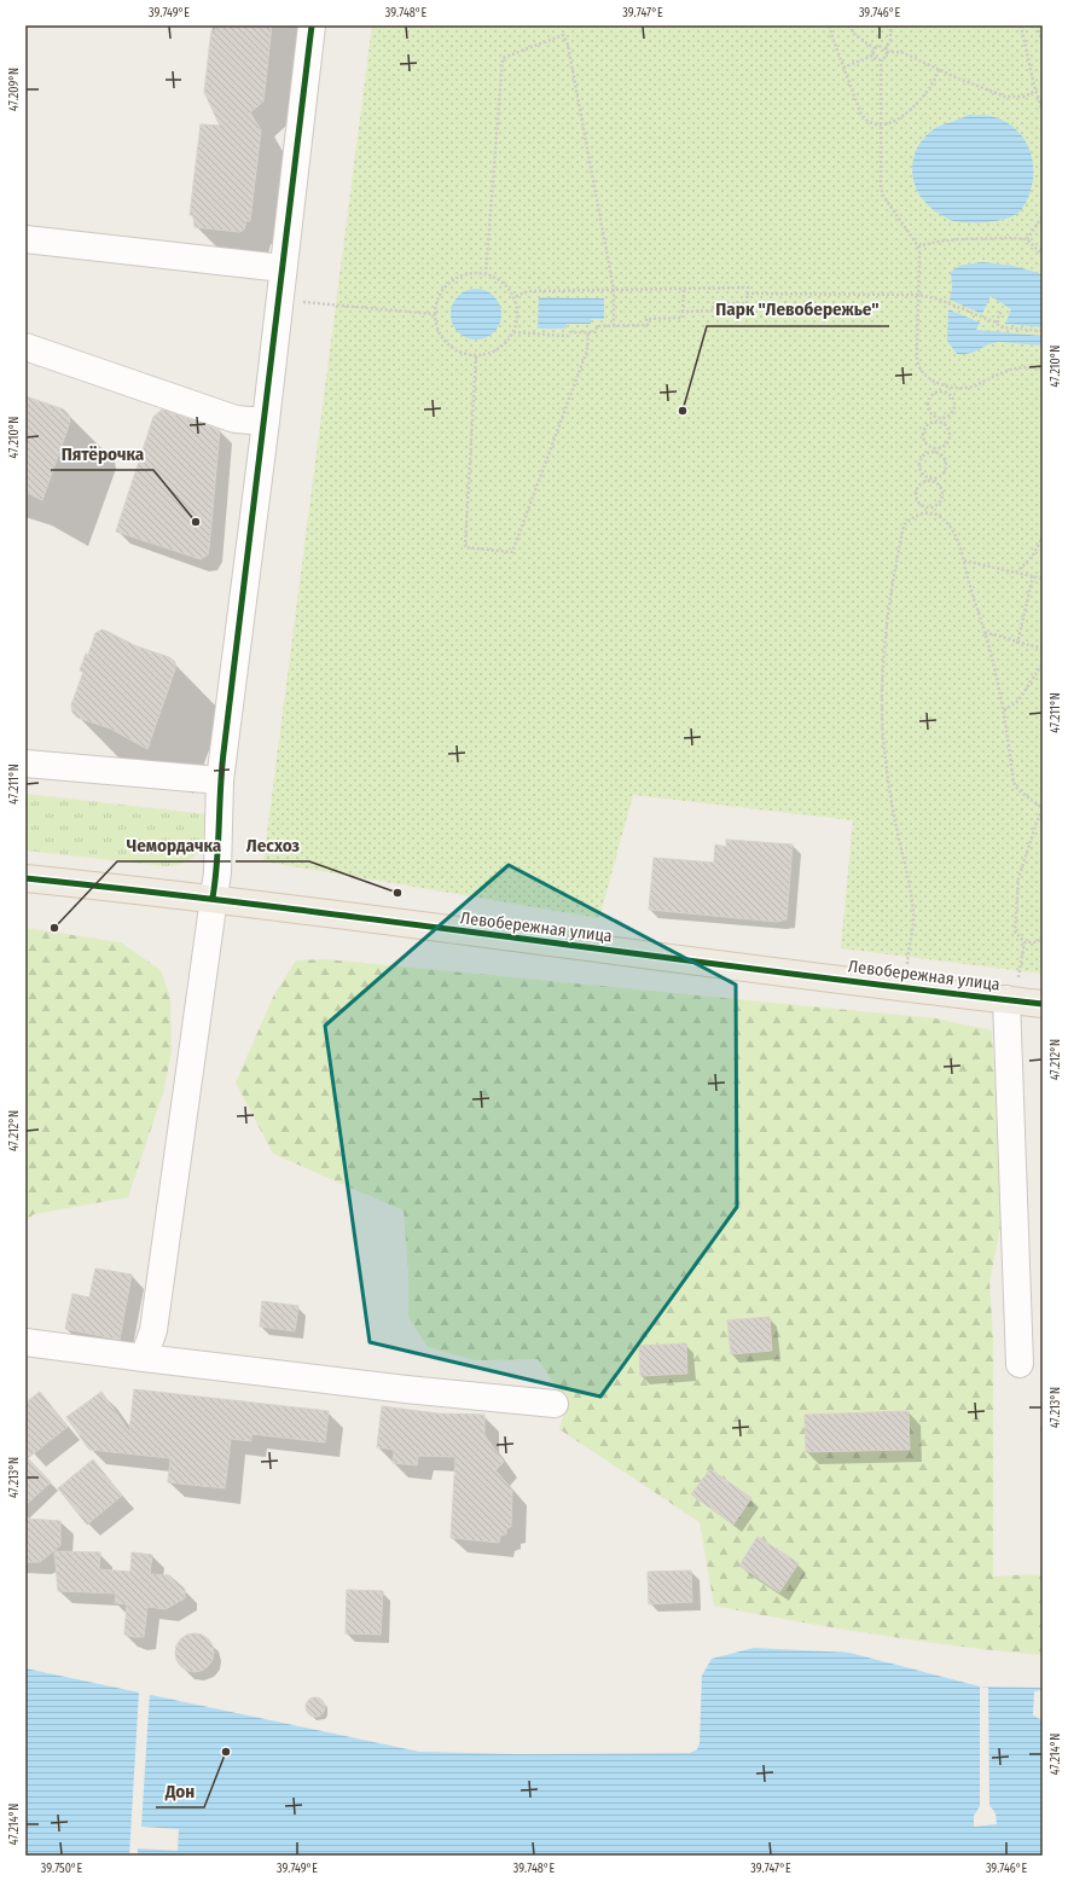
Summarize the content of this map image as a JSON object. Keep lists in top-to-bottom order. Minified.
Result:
{"streets":{"main road":["Левобережная улица"]},"places":["Парк \"Левобережье\"","Пятёрочка","Лесхоз","Чемордачка","Дон"],"coordinates":["39.749°E","39.748°E","39.747°E","39.746°E","47.209°N","47.210°N","47.211°N","47.212°N","47.213°N","47.214°N","39.750°E"]}
